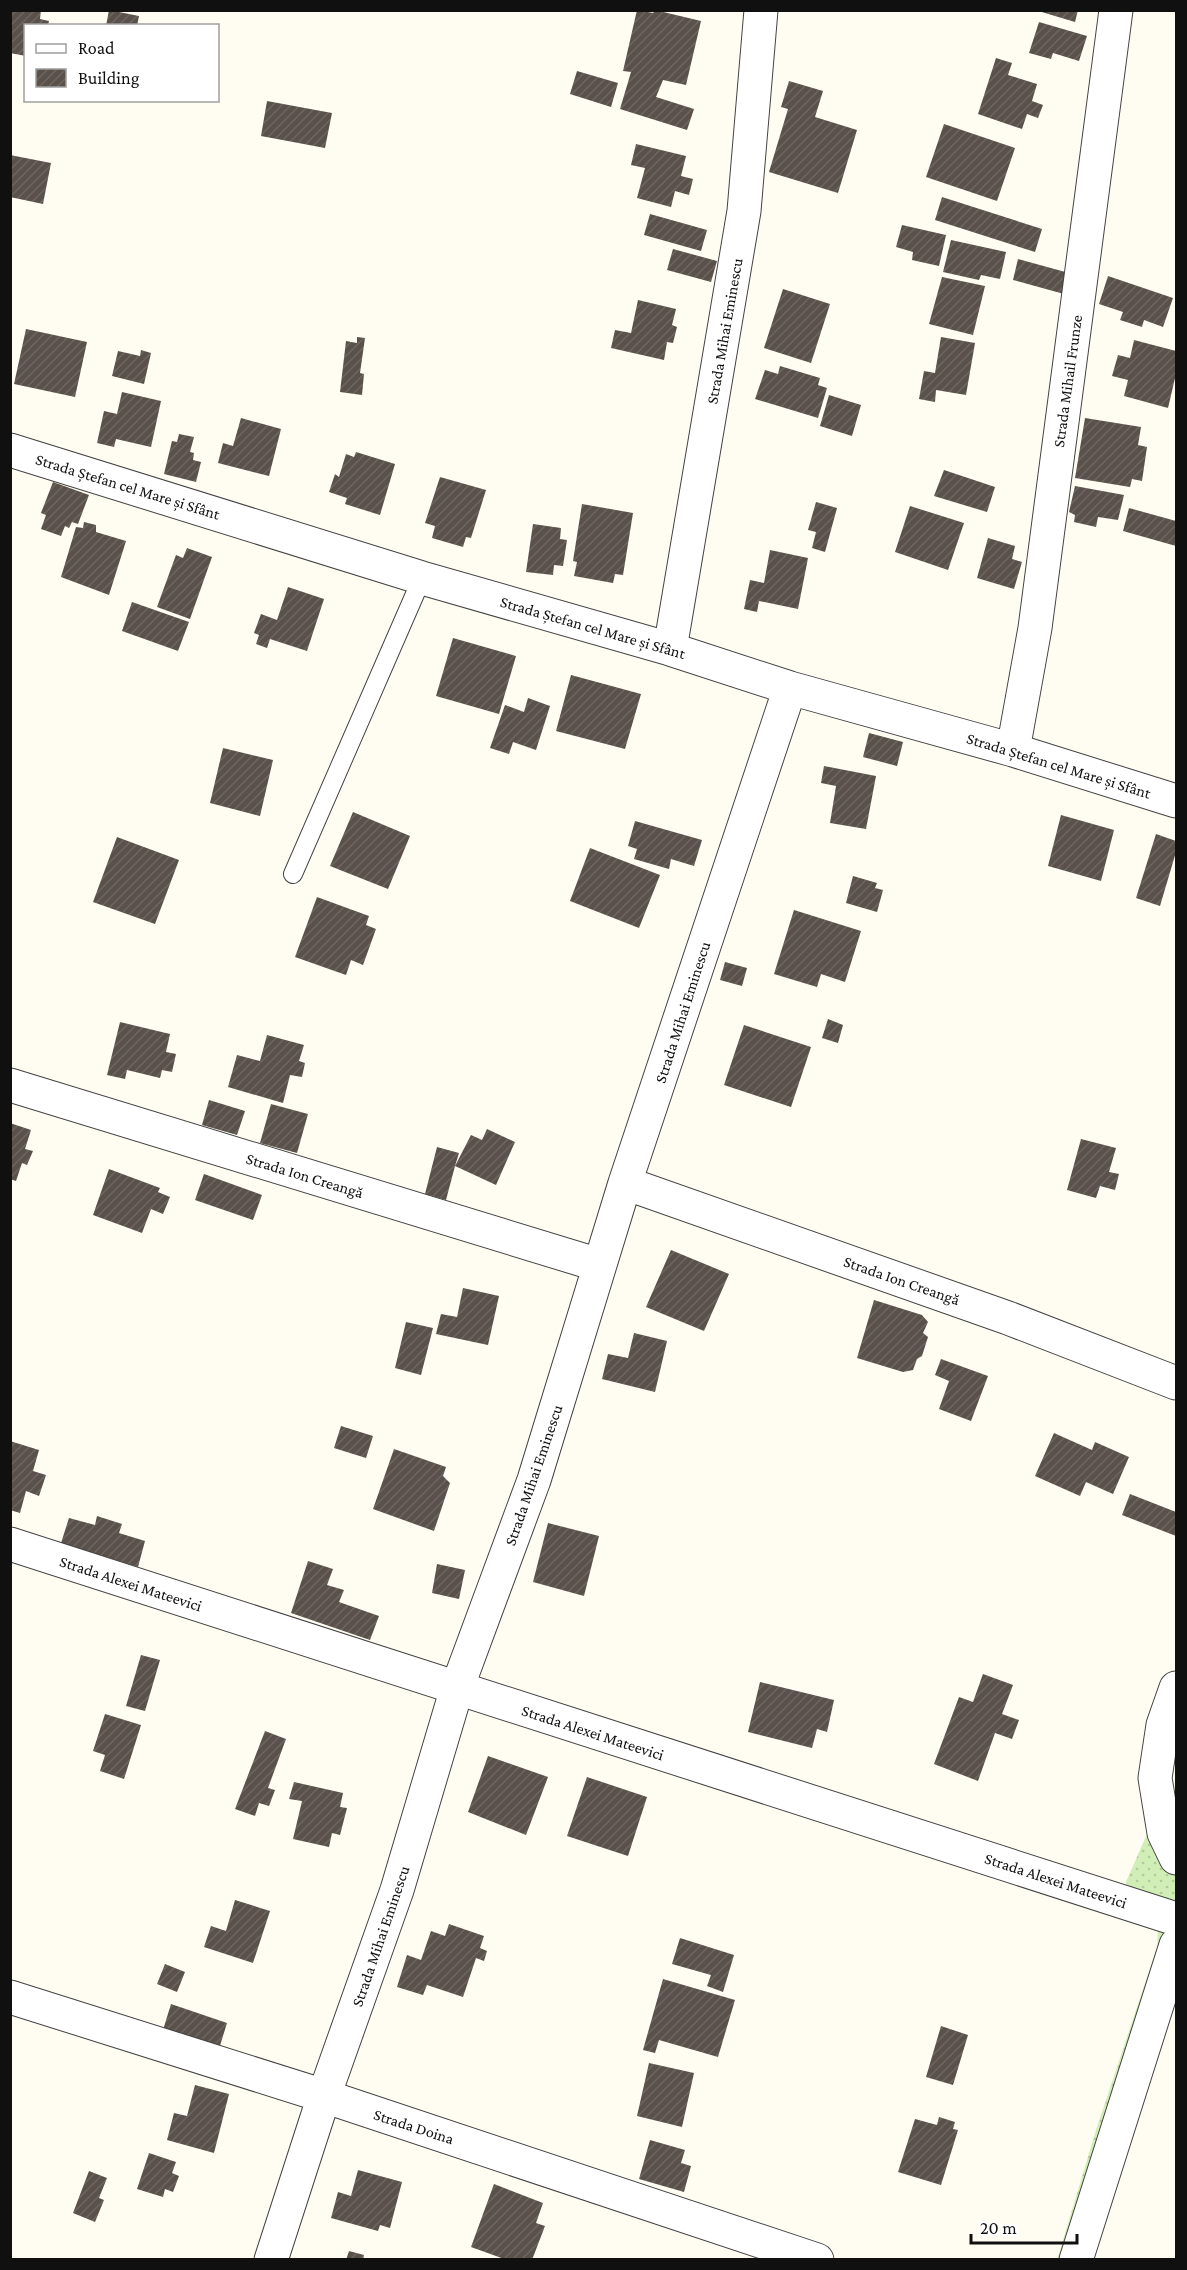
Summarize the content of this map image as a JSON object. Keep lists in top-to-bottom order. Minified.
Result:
{"streets":{"street":["Strada Mihai Eminescu","Strada Mihail Frunze","Strada Ștefan cel Mare și Sfânt","Strada Ion Creangă","Strada Alexei Mateevici","Strada Doina"]},"crossings":[["Strada Mihai Eminescu","Strada Ștefan cel Mare și Sfânt"],["Strada Mihai Eminescu","Strada Ion Creangă"],["Strada Mihai Eminescu","Strada Alexei Mateevici"],["Strada Mihai Eminescu","Strada Doina"],["Strada Mihail Frunze","Strada Ștefan cel Mare și Sfânt"]],"legend":["Road","Building"],"scale_bar":"20 m"}
